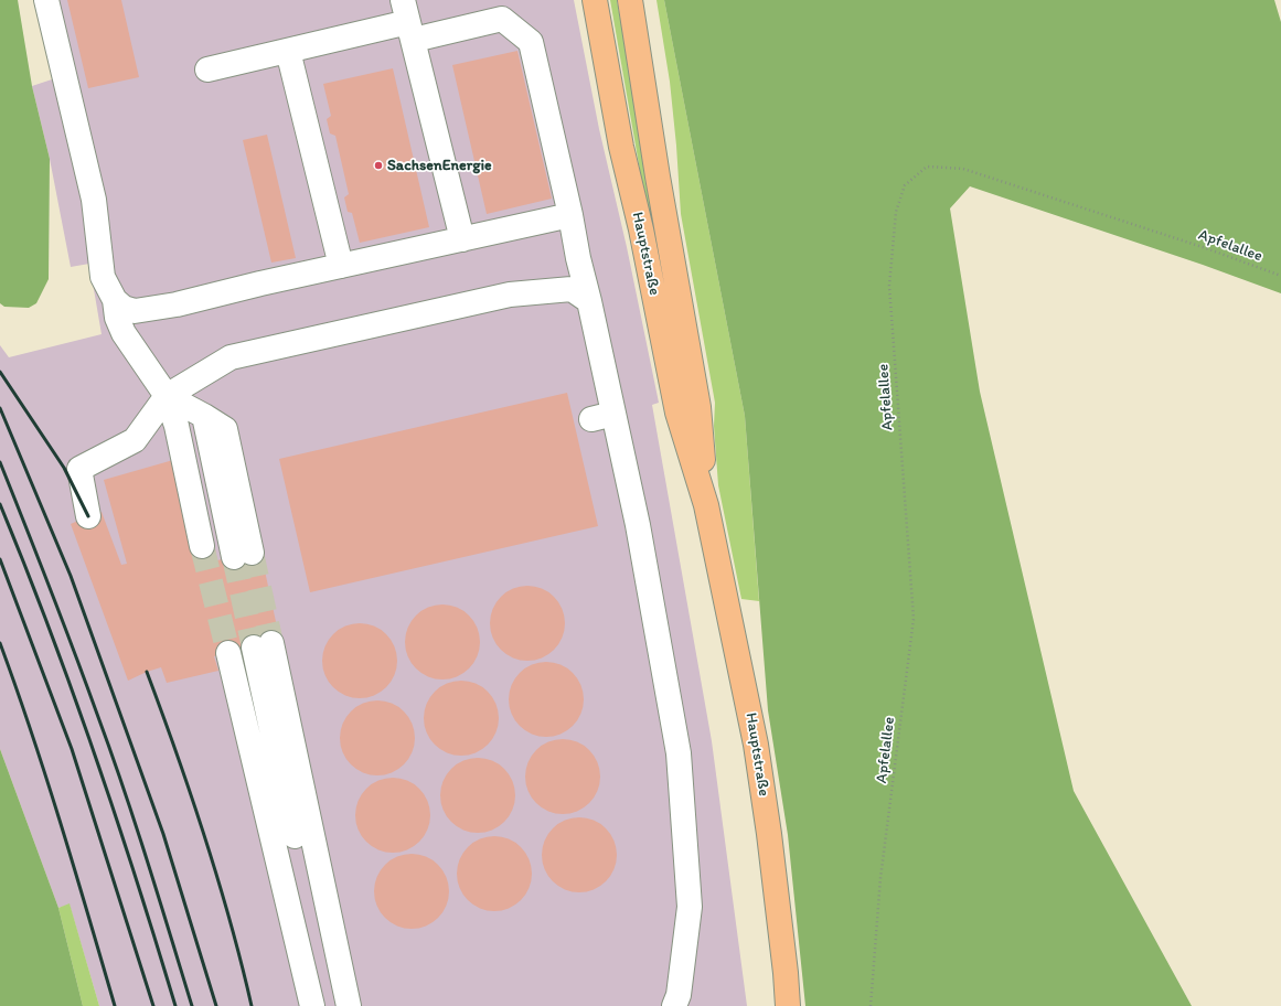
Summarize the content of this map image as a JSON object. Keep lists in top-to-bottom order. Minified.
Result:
{"streets":{"main road":["Hauptstraße"],"path":["Apfelallee"]},"places":["SachsenEnergie"]}
